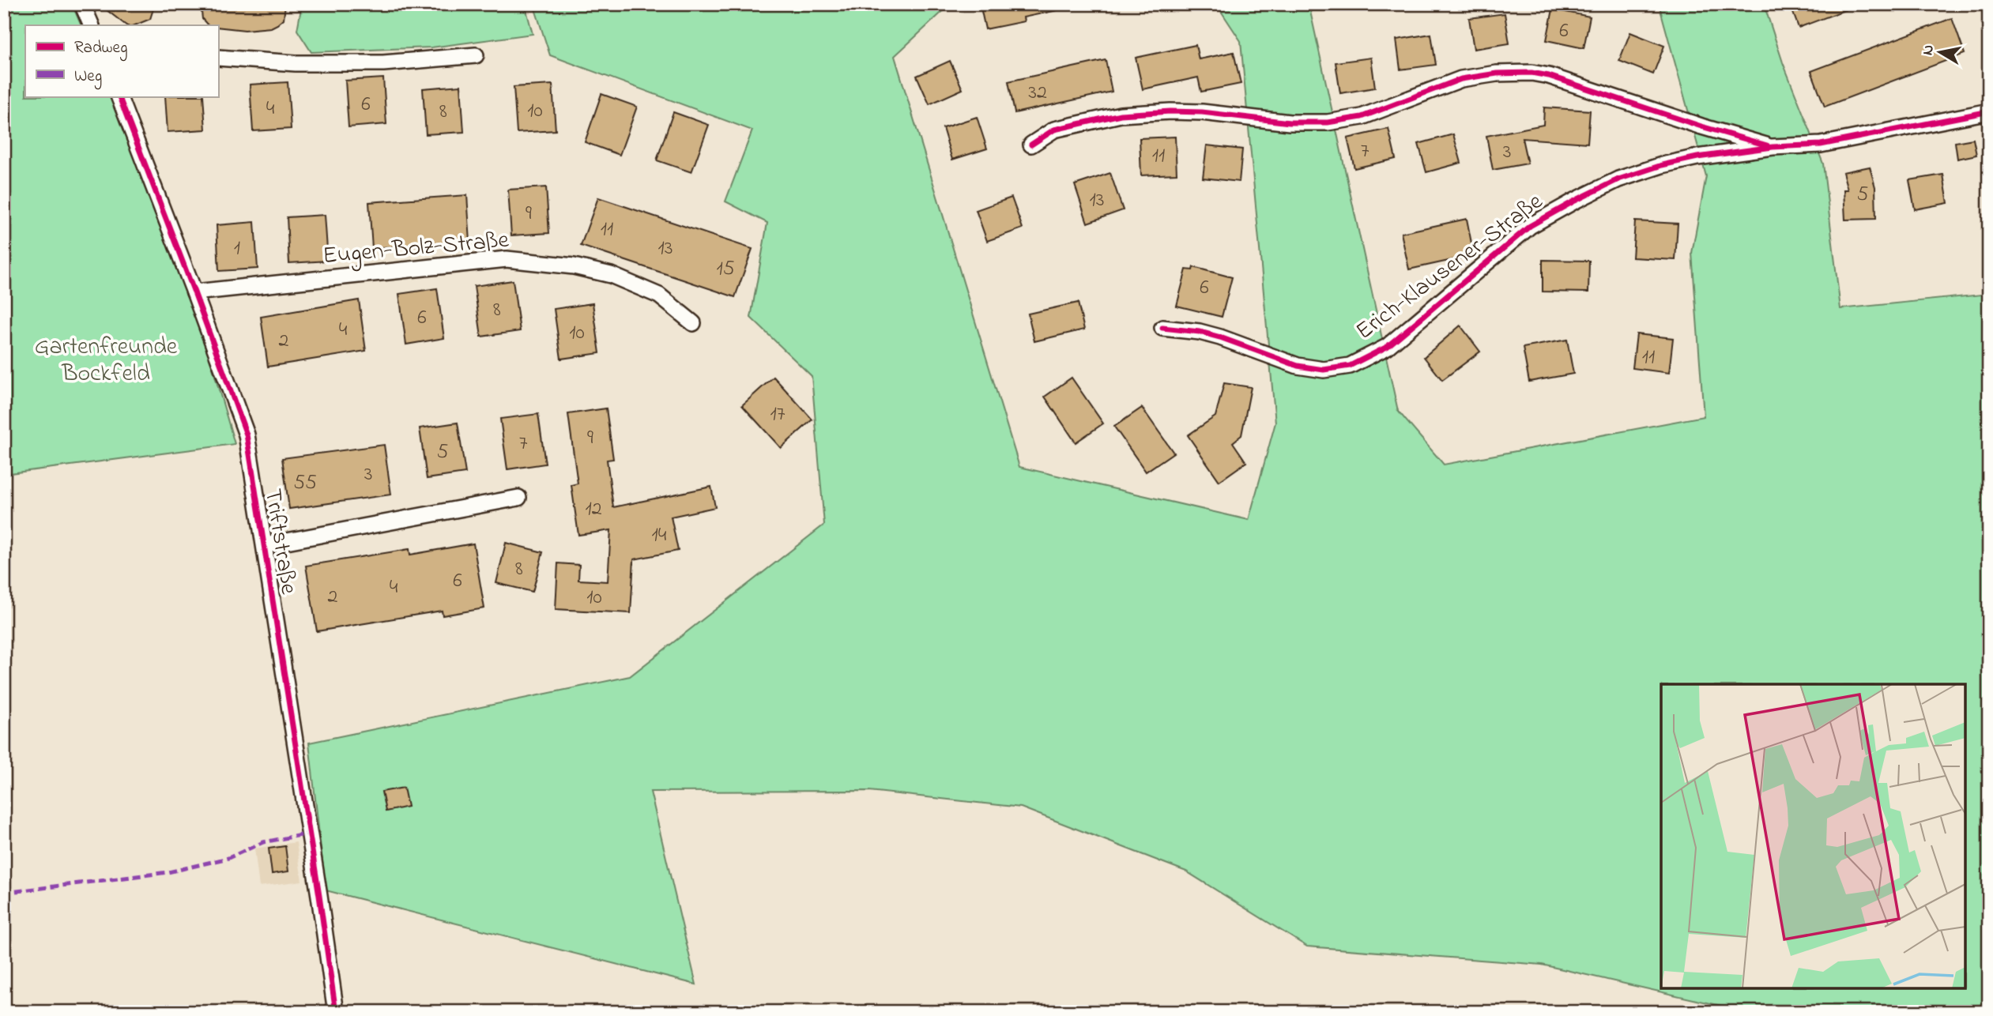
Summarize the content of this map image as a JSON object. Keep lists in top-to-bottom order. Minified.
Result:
{"streets":{"street":["Eugen-Bolz-Straße","Erich-Klausener-Straße","Triftstraße"]},"crossings":[["Eugen-Bolz-Straße","Triftstraße"]],"parks":["Gartenfreunde Bockfeld"],"house_numbers":["6","32","6","4","10","8","7","3","11","5","13","9","11","1","13","15","6","8","6","4","10","2","11","17","9","7","5","3","55","12","14","8","6","4","2","10"],"legend":["Radweg","Weg"],"north":"left"}
